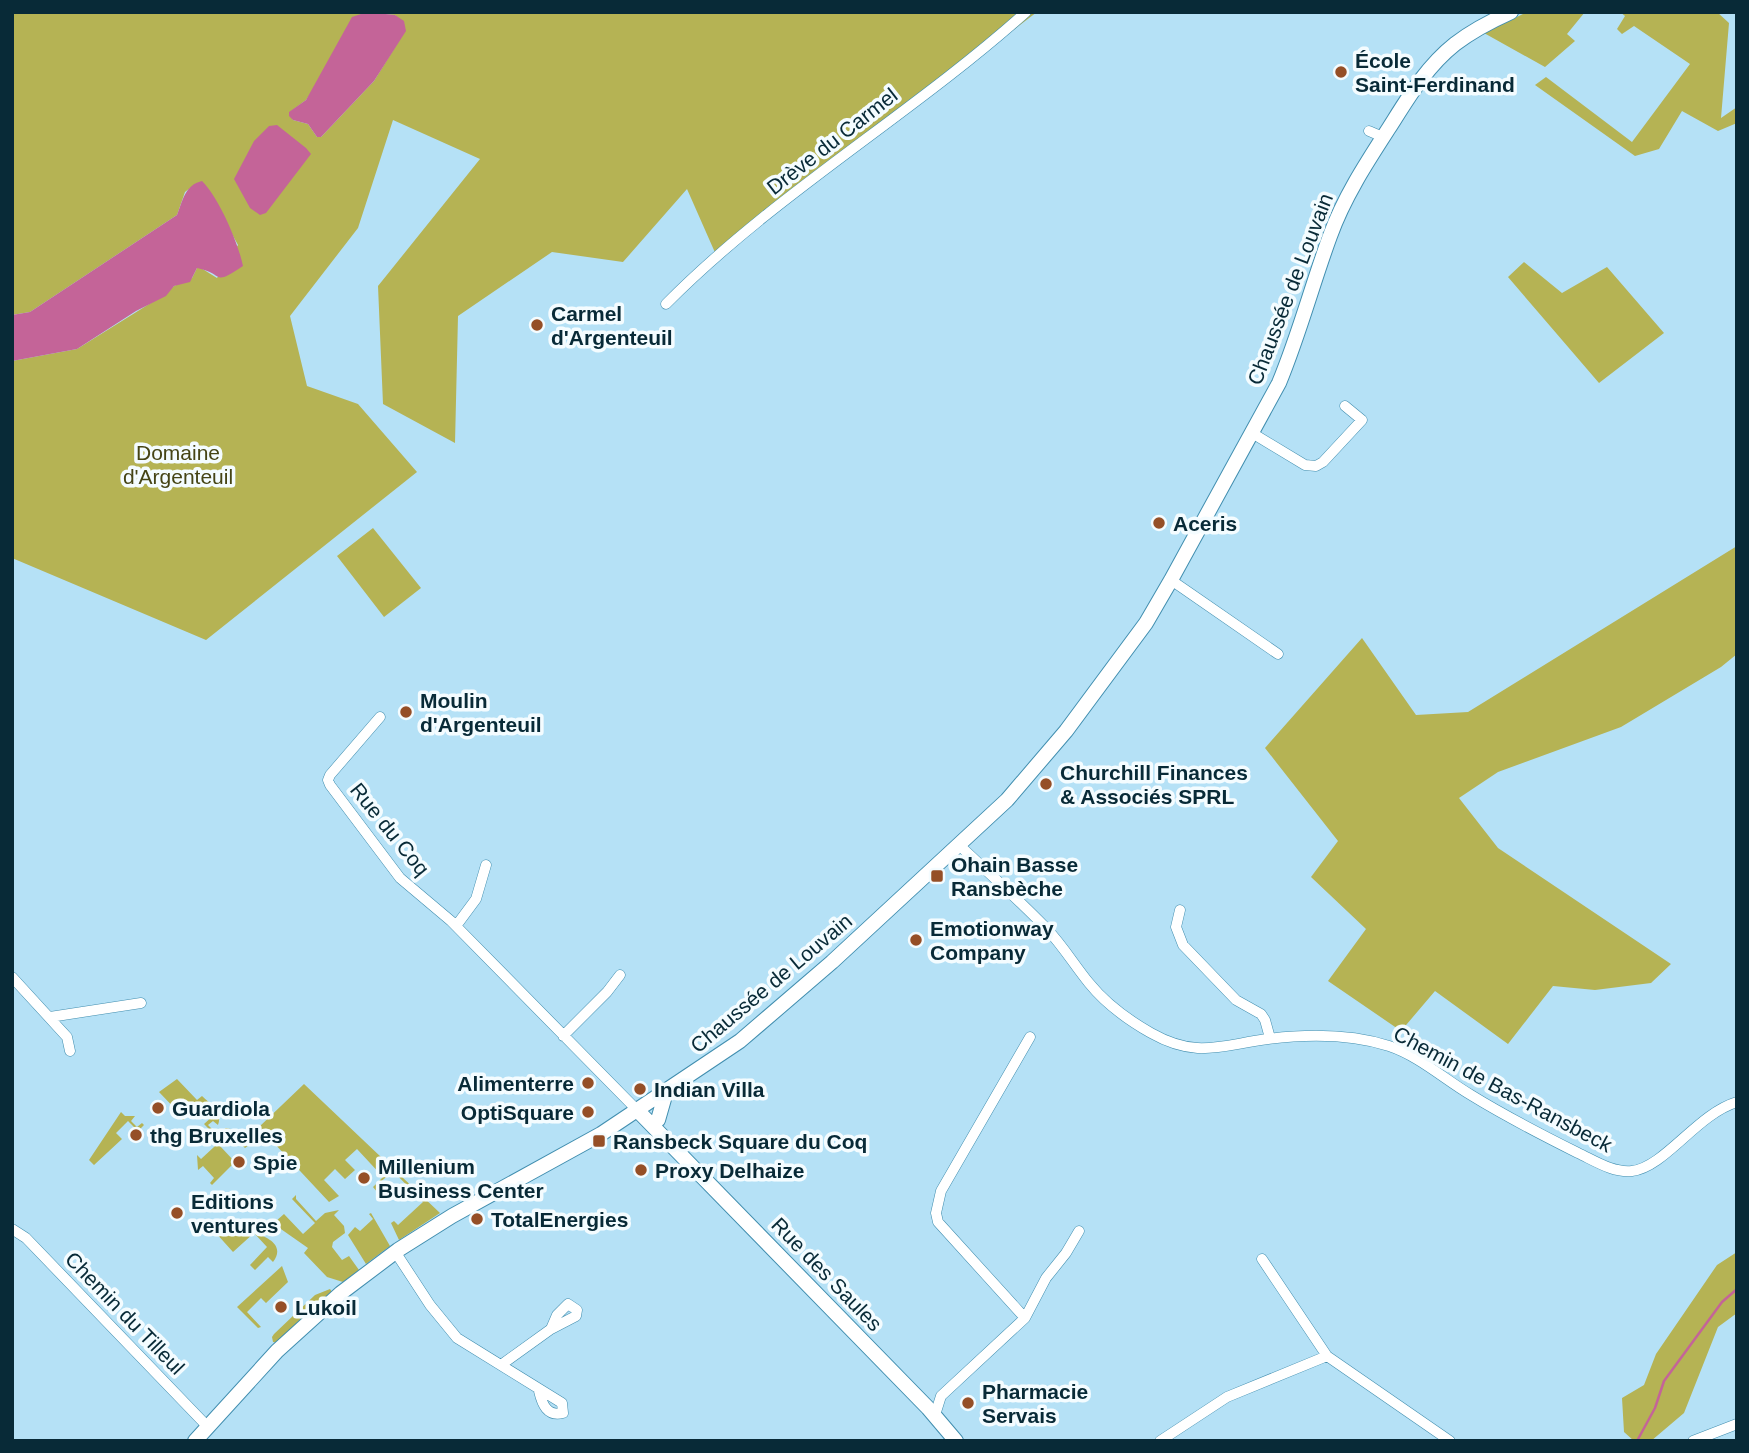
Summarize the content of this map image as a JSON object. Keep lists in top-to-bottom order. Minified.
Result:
{"streets":{"main road":["Chaussée de Louvain","Rue des Saules"],"street":["Drève du Carmel","Rue du Coq","Chemin de Bas-Ransbeck","Chemin du Tilleul"]},"crossings":[["Chaussée de Louvain","Rue du Coq"],["Chaussée de Louvain","Chemin de Bas-Ransbeck"],["Chaussée de Louvain","Rue des Saules"],["Chaussée de Louvain","Chemin du Tilleul"],["Rue du Coq","Rue des Saules"]],"parks":["Domaine d'Argenteuil"],"places":{"other":["École Saint-Ferdinand","Carmel d'Argenteuil","Aceris","Moulin d'Argenteuil","Churchill Finances & Associés SPRL","Emotionway Company","Alimenterre","Indian Villa","Guardiola","OptiSquare","thg Bruxelles","Spie","Proxy Delhaize","Millenium Business Center","Editions ventures","TotalEnergies","Lukoil","Pharmacie Servais"],"transit":["Ohain Basse Ransbèche","Ransbeck Square du Coq"]}}
